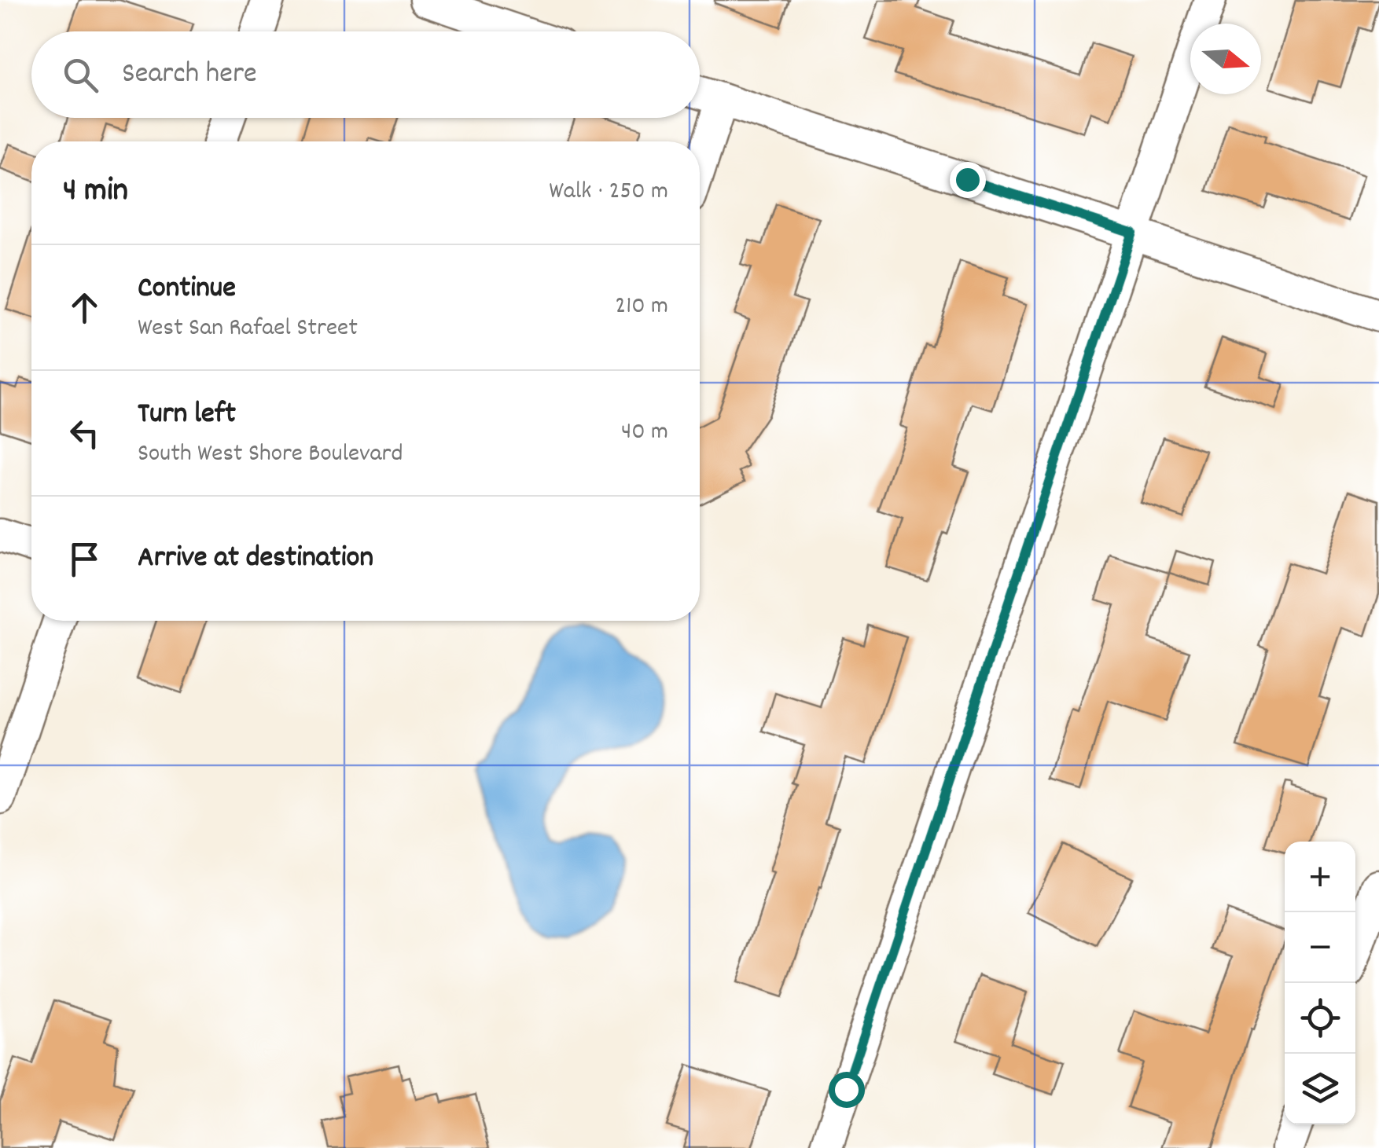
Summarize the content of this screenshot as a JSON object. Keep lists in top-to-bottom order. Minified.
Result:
{"north":"right","page":{"search":"Search here","heading":["4 min","Walk · 250 m"],"list":[["Continue","West San Rafael Street","210 m"],["Turn left","South West Shore Boulevard","40 m"],"Arrive at destination"],"map_buttons":["+","−"]}}
